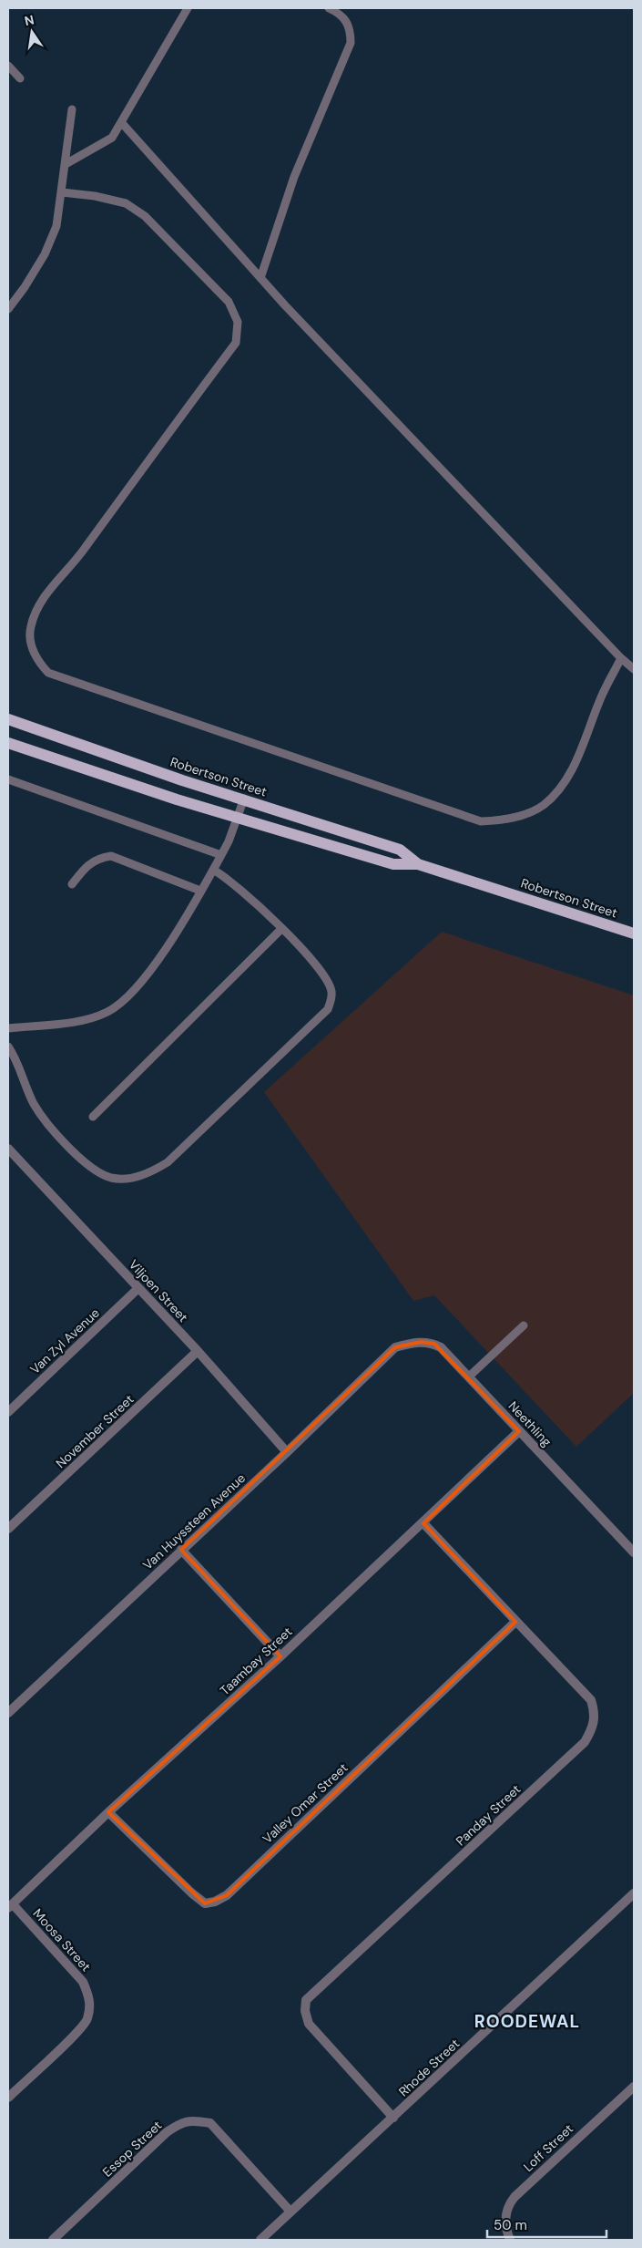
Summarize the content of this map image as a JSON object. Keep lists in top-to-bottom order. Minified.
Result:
{"streets":{"main road":["Robertson Street"],"street":["Viljoen Street","Van Zyl Avenue","Neethling","November Street","Van Huyssteen Avenue","Taambay Street","Valley Omar Street","Panday Street","Moosa Street","Rhode Street","Loff Street","Essop Street"]},"crossings":[["Viljoen Street","Van Zyl Avenue"],["Viljoen Street","November Street"],["Viljoen Street","Van Huyssteen Avenue"],["Neethling","Van Huyssteen Avenue"],["Neethling","Taambay Street"],["Taambay Street","Valley Omar Street"],["Taambay Street","Panday Street"],["Taambay Street","Moosa Street"],["Valley Omar Street","Panday Street"],["Panday Street","Rhode Street"],["Rhode Street","Essop Street"]],"districts":["ROODEWAL"],"scale_bar":"50 m","north":"top"}
